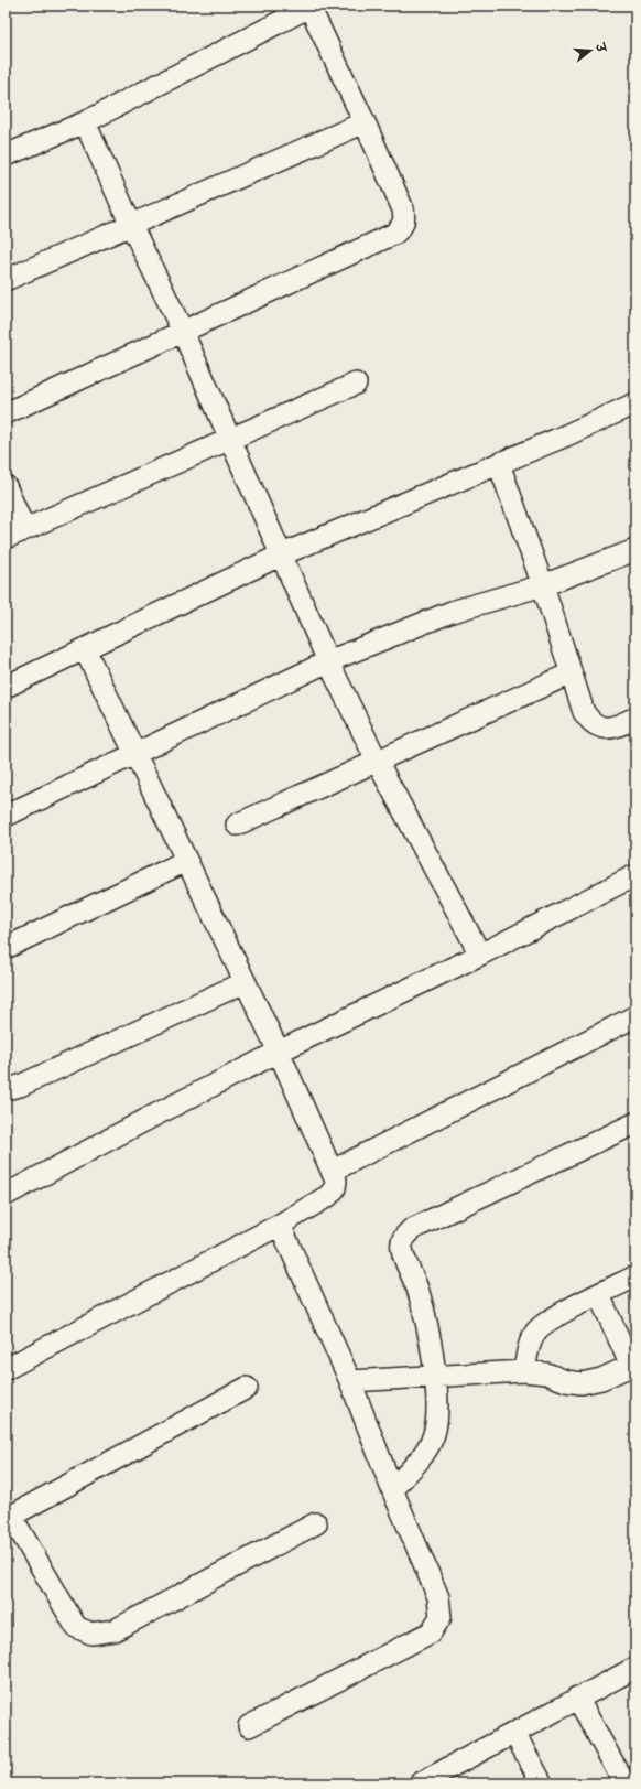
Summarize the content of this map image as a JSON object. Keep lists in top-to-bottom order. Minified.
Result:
{"north":"right"}
